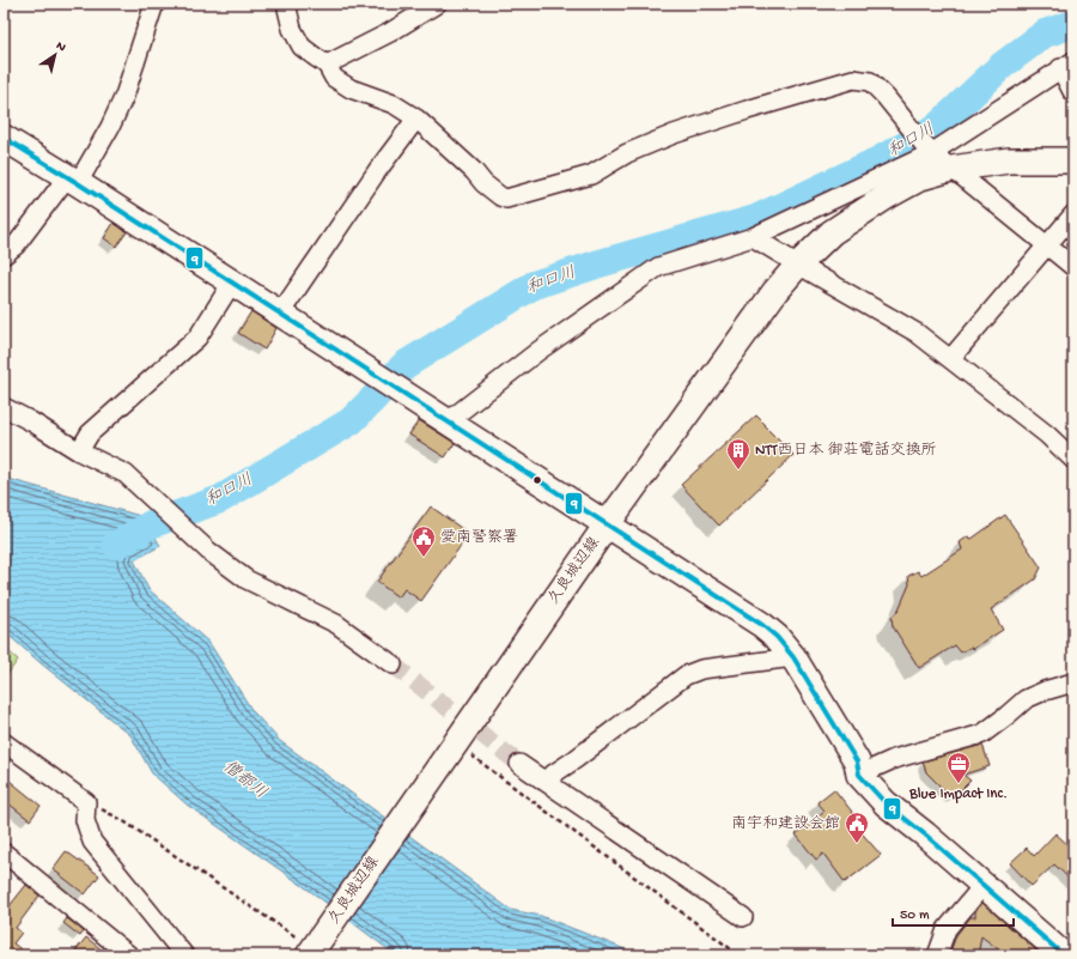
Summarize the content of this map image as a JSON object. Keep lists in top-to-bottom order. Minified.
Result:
{"streets":{"street":["久良城辺線"]},"water":["和口川","僧都川"],"places":{"building":["NTT西日本 御荘電話交換所"],"public building":["愛南警察署","南宇和建設会館"],"office":["Blue Impact Inc."]},"lines":["transit line 9"],"scale_bar":"50 m","north":"top right"}
